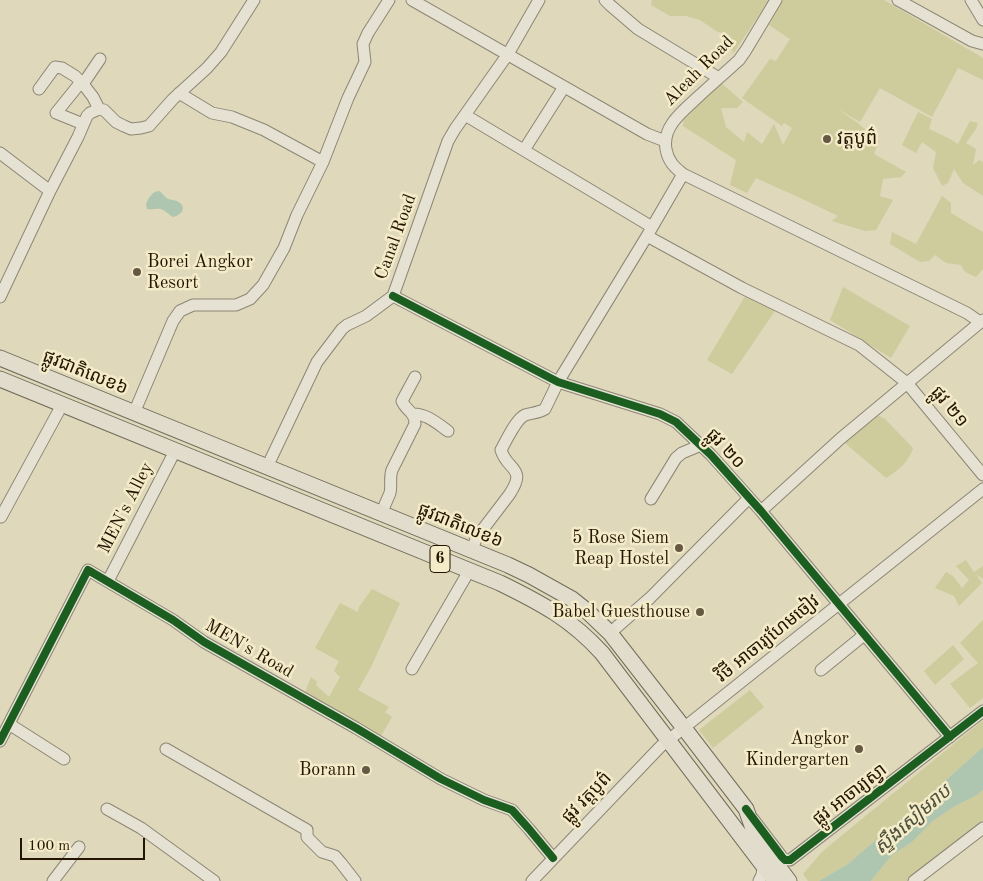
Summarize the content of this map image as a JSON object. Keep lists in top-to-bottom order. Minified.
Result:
{"streets":{"main road":["ផ្លូវជាតិលេខ៦","6"],"street":["Aleah Road","Canal Road","ផ្លូវ ២១","ផ្លូវ ២០","MEN's Alley","វិថី អាចារ្យហែមចៀវ","MEN's Road","ផ្លូវ អាចារ្យស្វា","ផ្លូវ វត្តបូព៌"]},"crossings":[["Canal Road","ផ្លូវជាតិលេខ៦"],["Canal Road","ផ្លូវ ២១"],["Canal Road","ផ្លូវ ២០"],["ផ្លូវជាតិលេខ៦","វិថី អាចារ្យហែមចៀវ"],["ផ្លូវជាតិលេខ៦","ផ្លូវ អាចារ្យស្វា"],["ផ្លូវ ២០","វិថី អាចារ្យហែមចៀវ"],["ផ្លូវ ២០","ផ្លូវ អាចារ្យស្វា"],["MEN's Alley","6"],["MEN's Alley","MEN's Road"],["6","វិថី អាចារ្យហែមចៀវ"],["6","ផ្លូវ វត្តបូព៌"],["វិថី អាចារ្យហែមចៀវ","ផ្លូវ វត្តបូព៌"],["MEN's Road","ផ្លូវ វត្តបូព៌"]],"water":["ស្ទឹងសៀមរាប"],"places":["វត្តបូព៌","Borei Angkor Resort","5 Rose Siem Reap Hostel","Babel Guesthouse","Angkor Kindergarten","Borann"],"scale_bar":"100 m"}
